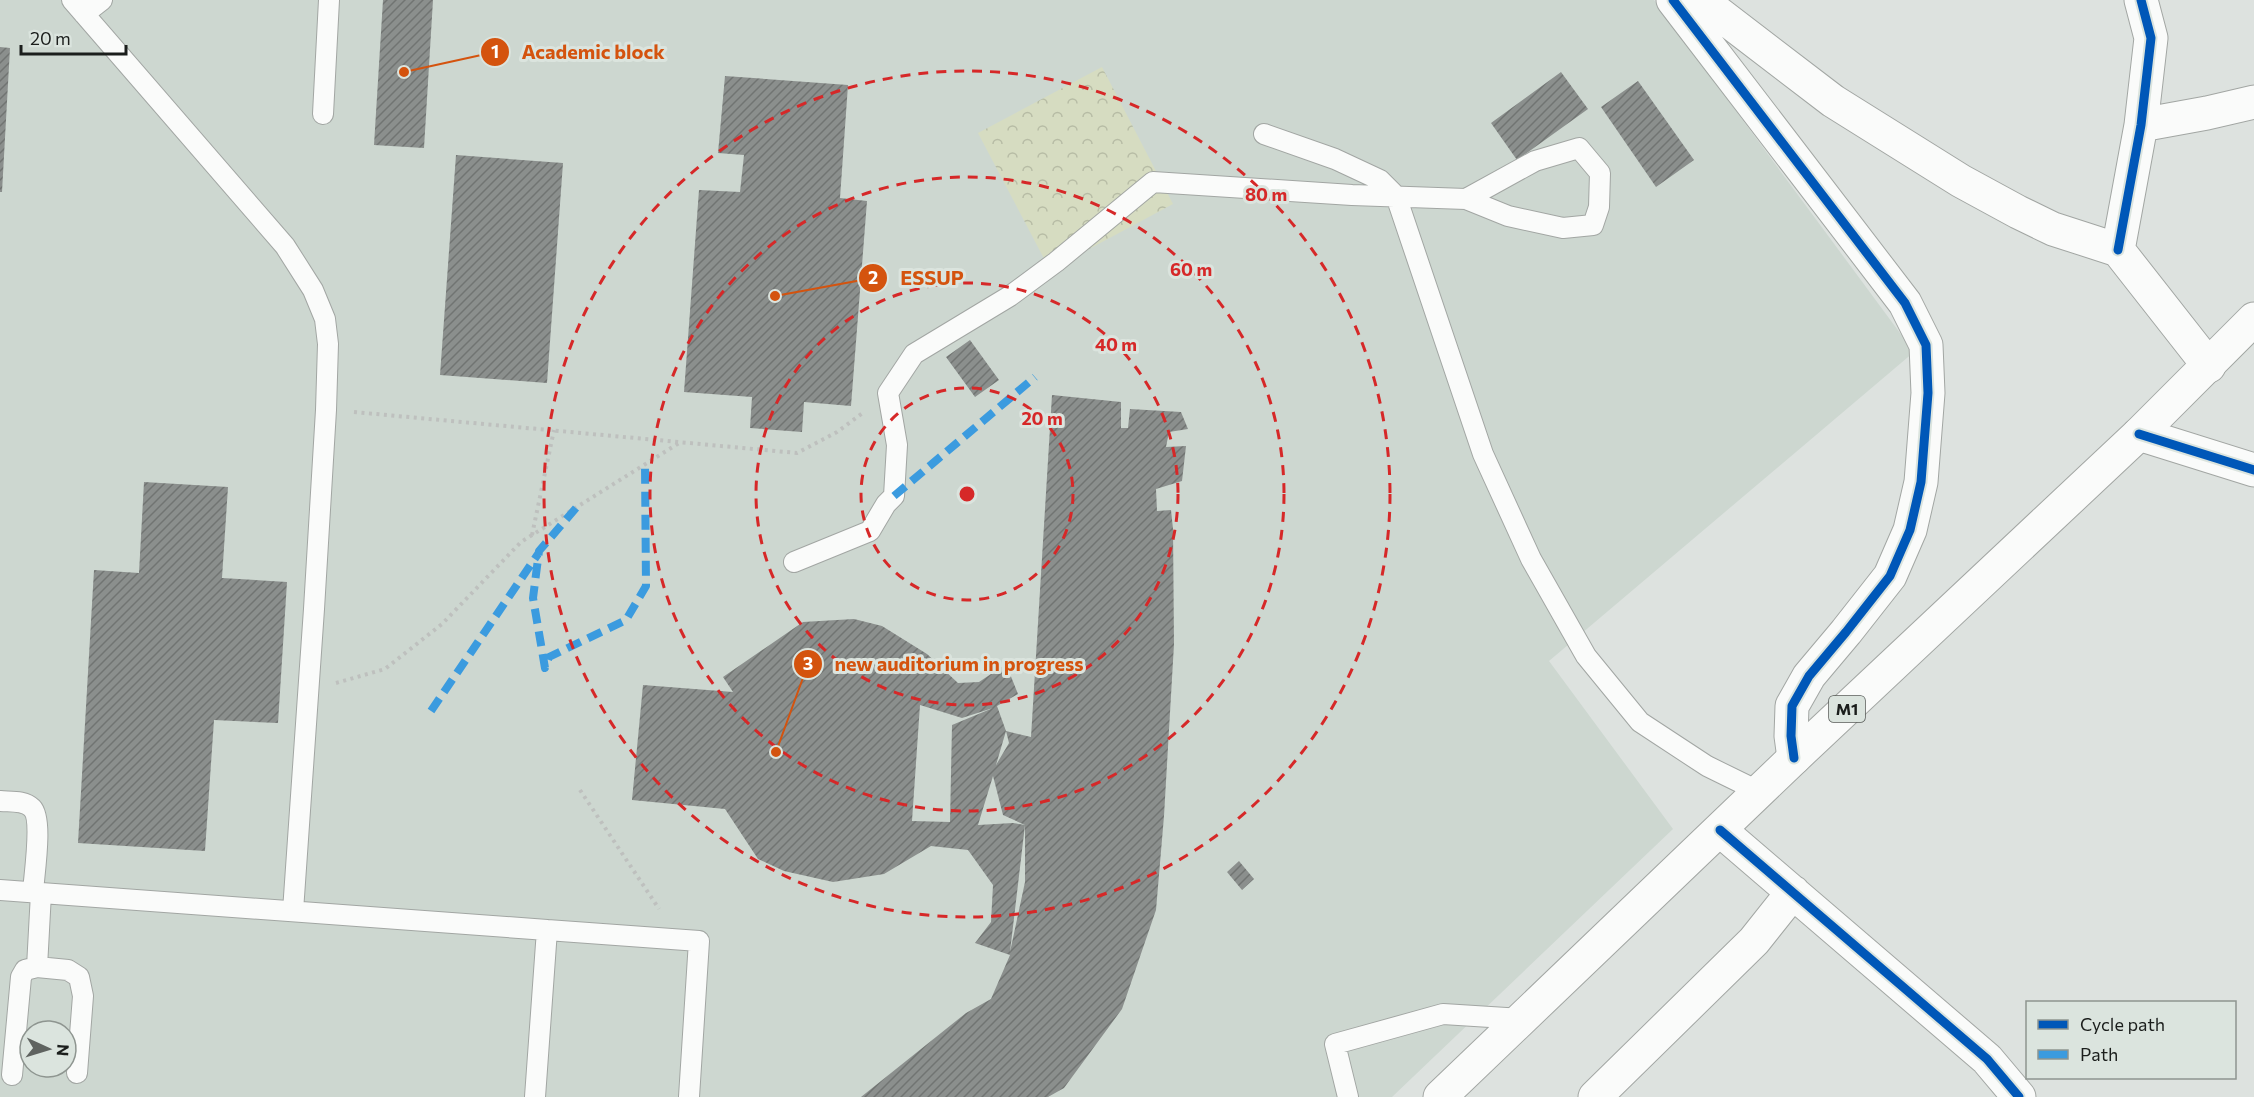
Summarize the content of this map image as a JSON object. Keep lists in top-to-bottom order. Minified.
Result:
{"streets":{"main road":["M1"]},"places":["Academic block","ESSUP","new auditorium in progress"],"legend":["Cycle path","Path"],"scale_bar":"20 m","north":"right","rings":["80 m","60 m","40 m","20 m"]}
